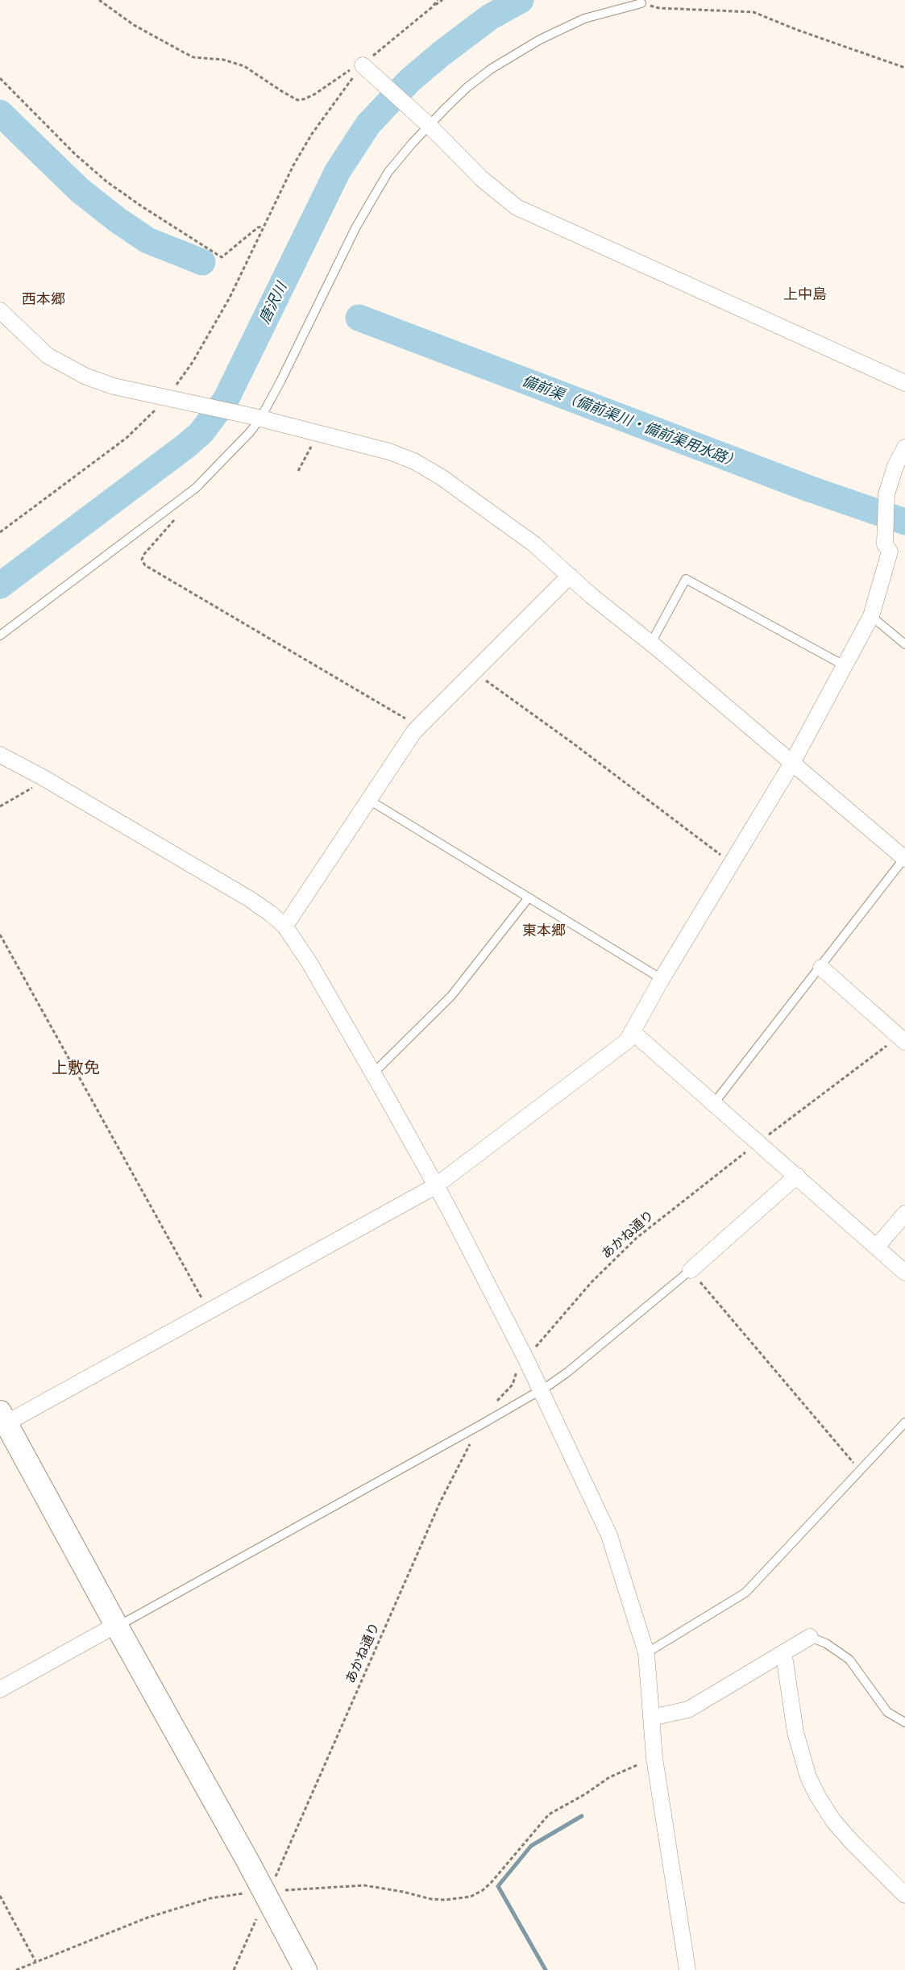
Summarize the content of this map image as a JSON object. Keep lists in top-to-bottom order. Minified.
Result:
{"streets":{"path":["あかね通り"]},"districts":["上中島","西本郷","東本郷","上敷免"],"water":["唐沢川","備前渠（備前渠川・備前渠用水路）"]}
